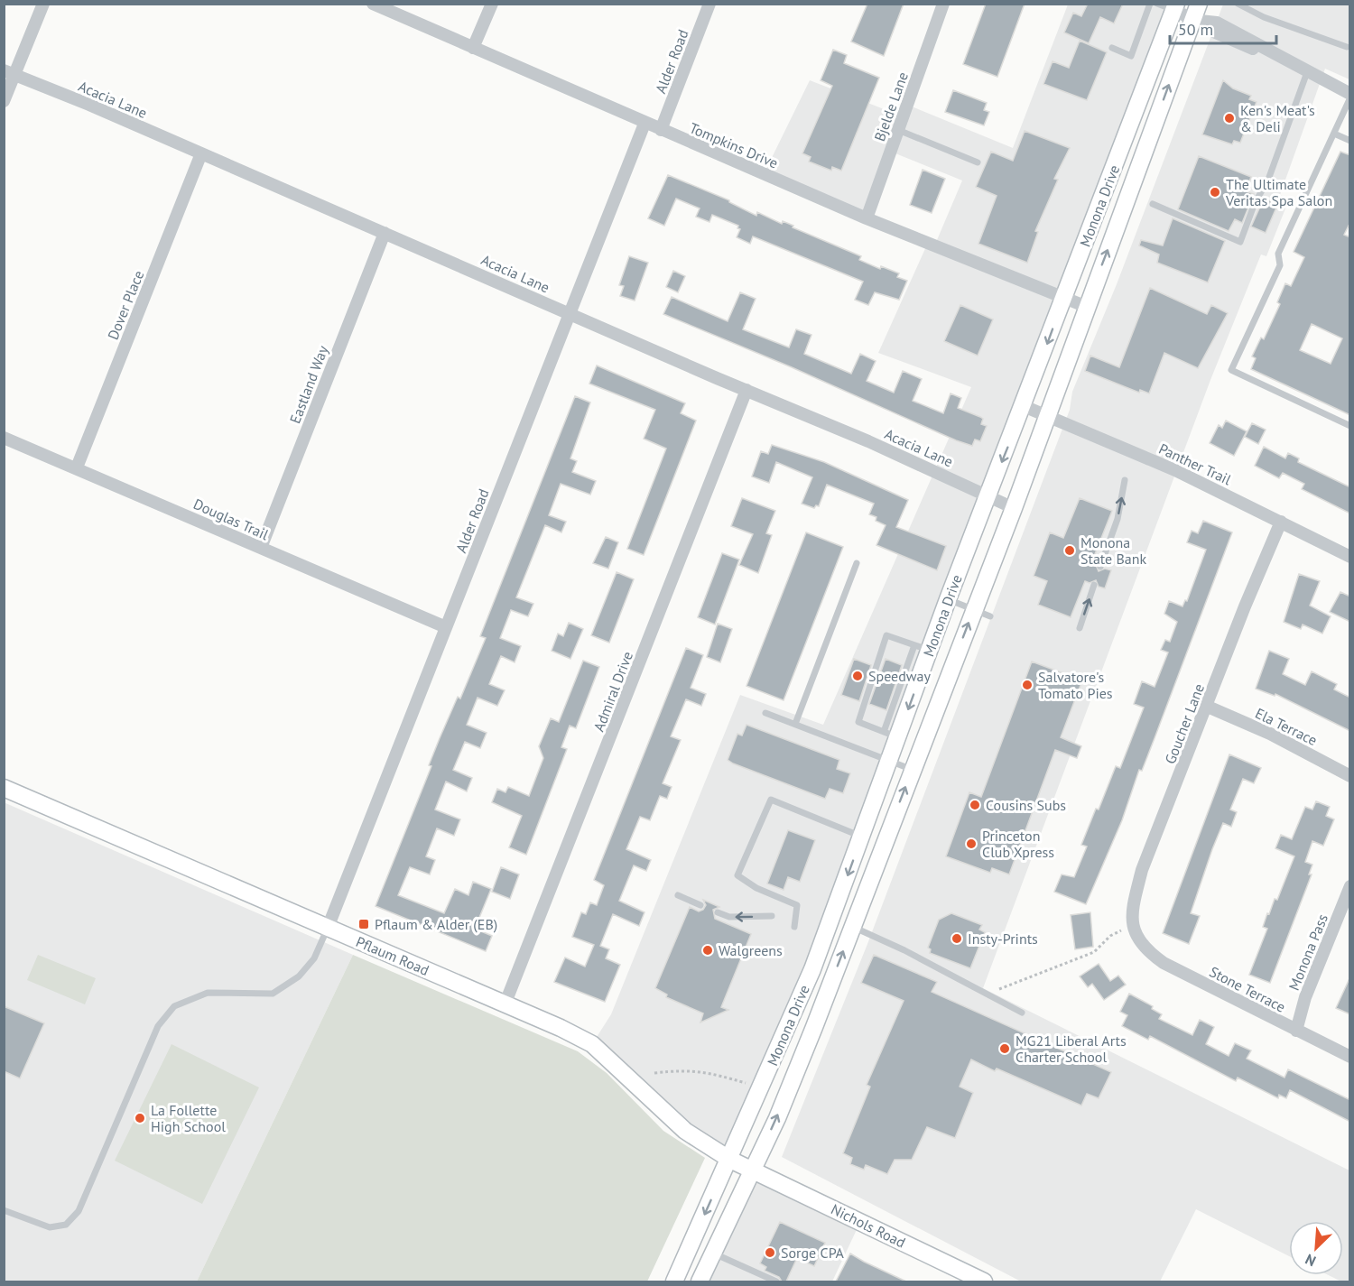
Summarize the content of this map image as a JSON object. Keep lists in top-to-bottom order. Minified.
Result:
{"streets":{"street":["Alder Road","Acacia Lane","Bjelde Lane","Tompkins Drive","Monona Drive","Dover Place","Eastland Way","Panther Trail","Douglas Trail","Admiral Drive","Goucher Lane","Ela Terrace","Monona Pass","Pflaum Road","Stone Terrace","Nichols Road"]},"crossings":[["Alder Road","Acacia Lane"],["Alder Road","Tompkins Drive"],["Alder Road","Douglas Trail"],["Alder Road","Pflaum Road"],["Acacia Lane","Monona Drive"],["Acacia Lane","Dover Place"],["Acacia Lane","Eastland Way"],["Acacia Lane","Admiral Drive"],["Bjelde Lane","Tompkins Drive"],["Tompkins Drive","Monona Drive"],["Monona Drive","Panther Trail"],["Monona Drive","Pflaum Road"],["Monona Drive","Nichols Road"],["Dover Place","Douglas Trail"],["Eastland Way","Douglas Trail"],["Panther Trail","Goucher Lane"],["Admiral Drive","Pflaum Road"],["Goucher Lane","Ela Terrace"],["Goucher Lane","Stone Terrace"],["Monona Pass","Stone Terrace"],["Pflaum Road","Nichols Road"]],"places":{"other":["Ken's Meat's & Deli","The Ultimate Veritas Spa Salon","Monona State Bank","Speedway","Salvatore's Tomato Pies","Cousins Subs","Princeton Club Xpress","Insty-Prints","Walgreens","MG21 Liberal Arts Charter School","La Follette High School","Sorge CPA"],"transit":["Pflaum & Alder (EB)"]},"scale_bar":"50 m","north":"bottom left"}
